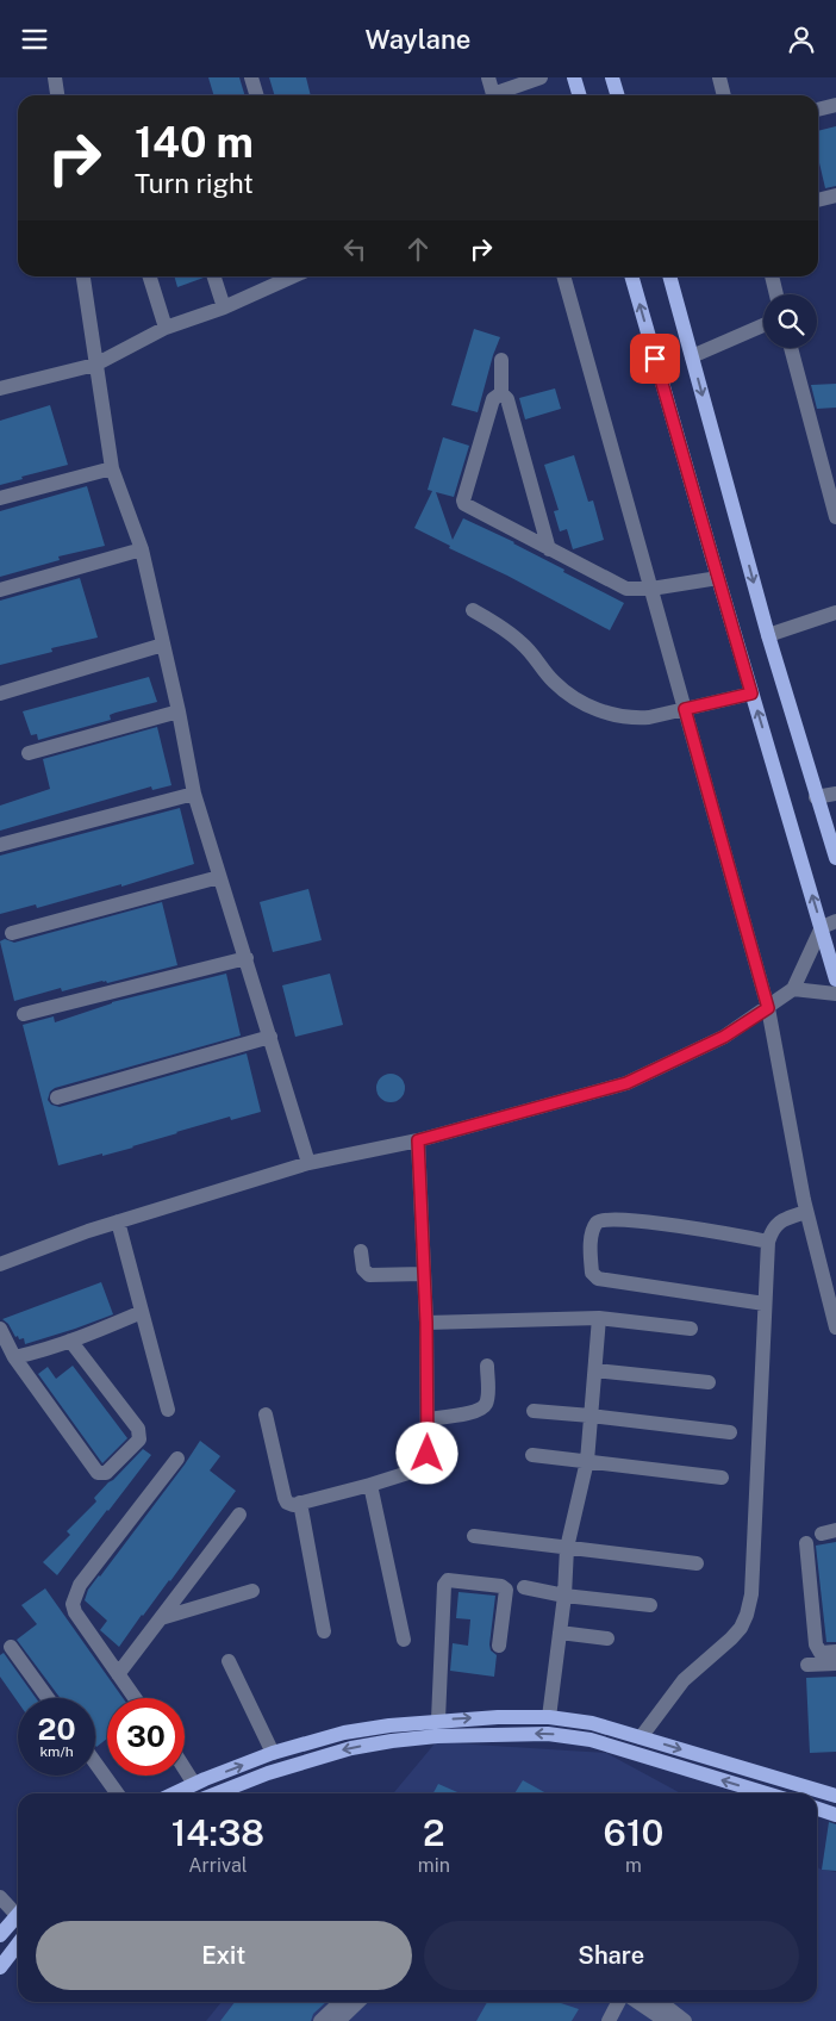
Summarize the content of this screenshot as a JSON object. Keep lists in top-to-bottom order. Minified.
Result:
{"page":{"header":"Waylane","turn":["140 m","Turn right"],"speed":"20 km/h","limit":"30","eta":["14:38","Arrival","2","min","610","m"],"buttons":["Exit","Share"]}}
